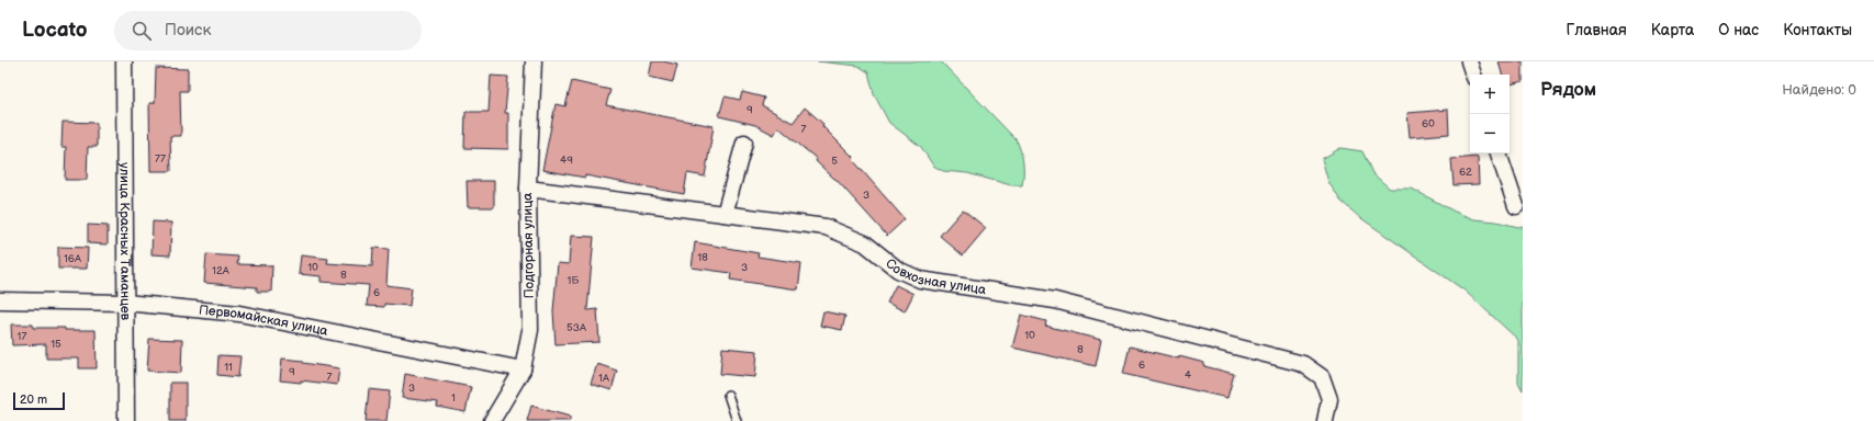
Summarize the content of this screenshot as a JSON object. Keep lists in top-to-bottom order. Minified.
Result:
{"streets":{"street":["улица Красных Таманцев","Подгорная улица","Совхозная улица","Первомайская улица"]},"crossings":[["улица Красных Таманцев","Первомайская улица"],["Подгорная улица","Совхозная улица"],["Подгорная улица","Первомайская улица"]],"house_numbers":["9","60","7","77","49","5","62","3","18","16А","10","3","12А","8","1Б","6","53А","10","17","15","8","6","11","9","4","7","1А","3","1"],"scale_bar":"20 m","page":{"header":"Locato","search":"Поиск","nav":["Главная","Карта","О нас","Контакты"],"heading":["Рядом","Найдено: 0"],"map_buttons":["+","−"],"scale":"20 m"}}
